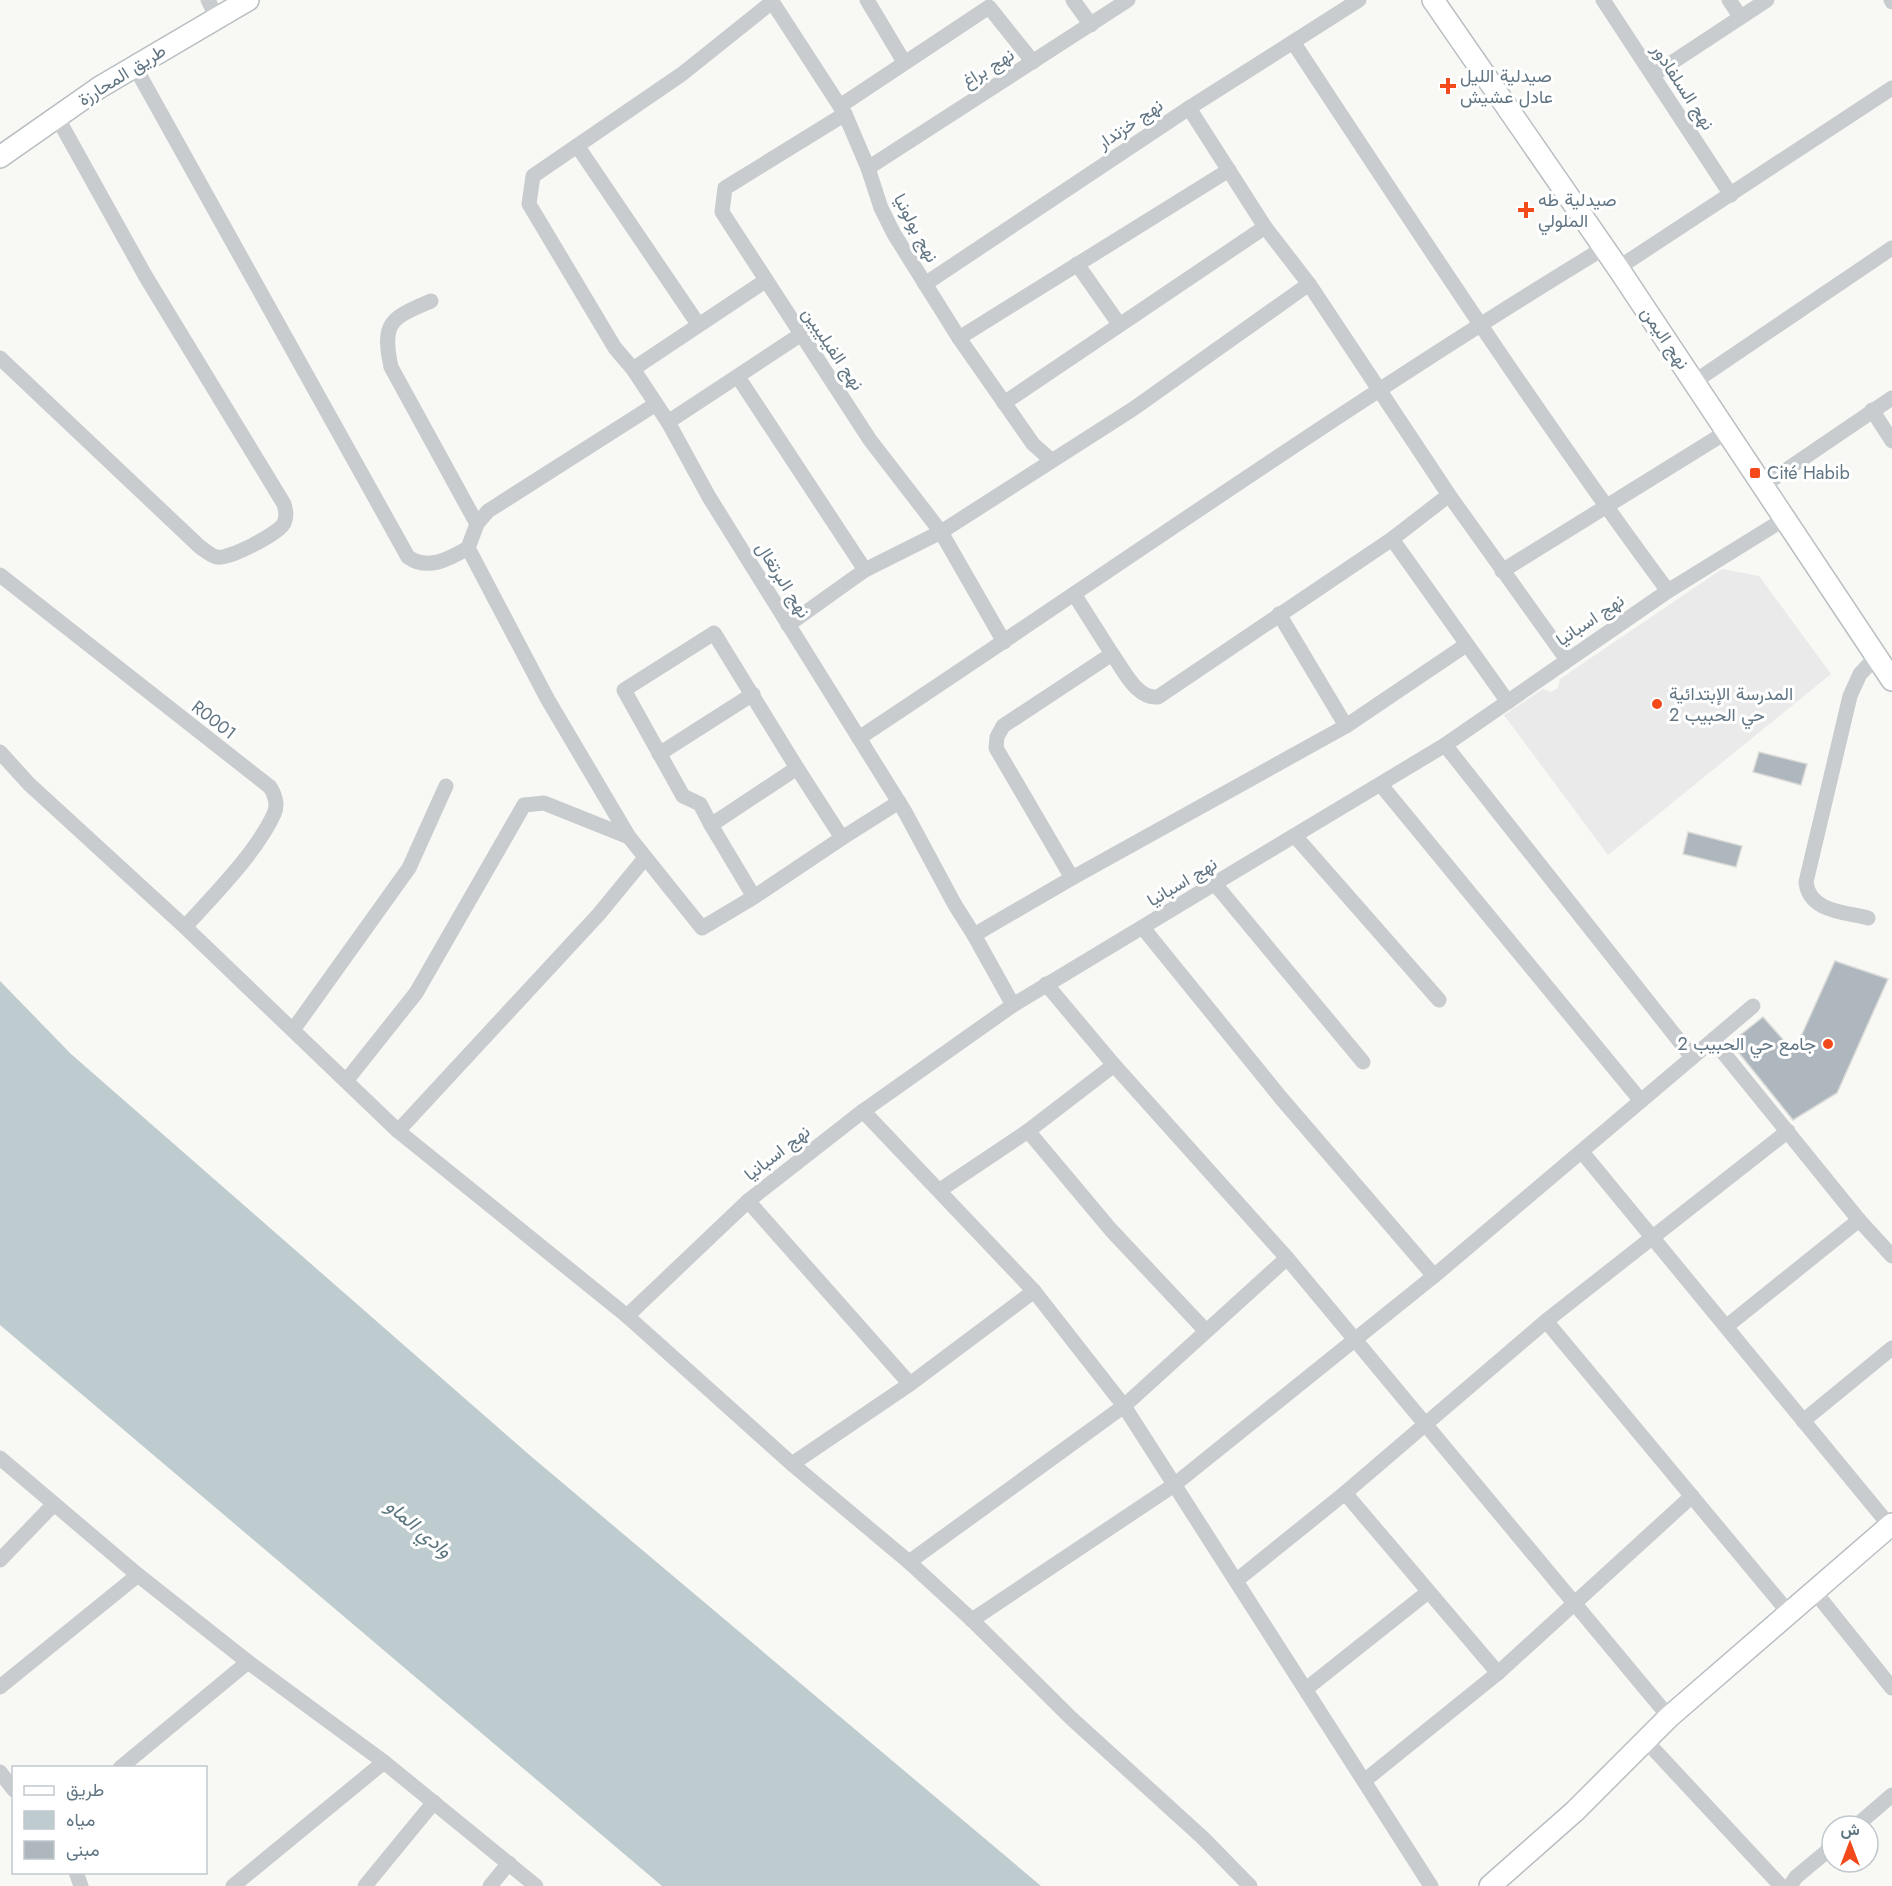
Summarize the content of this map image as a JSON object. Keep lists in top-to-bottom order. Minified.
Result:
{"streets":{"street":["نهج براغ","طريق المحارزة","نهج السلفادور","نهج خزندار","نهج بولونيا","نهج اليمن","نهج الفيليبين","نهج البرتغال","نهج اسبانيا","R0001"]},"crossings":[["نهج براغ","نهج بولونيا"],["نهج خزندار","نهج بولونيا"],["نهج بولونيا","نهج الفيليبين"],["نهج اليمن","نهج اسبانيا"],["نهج البرتغال","نهج اسبانيا"]],"water":["وادي الماو"],"places":{"health":["صيدلية الليل عادل عشيش","صيدلية طه الملولي"],"transit":["Cité Habib"],"other":["المدرسة الإبتدائية حي الحبيب 2","جامع حي الحبيب 2"]},"legend":["طريق","مياه","مبنى"],"north":"top"}
